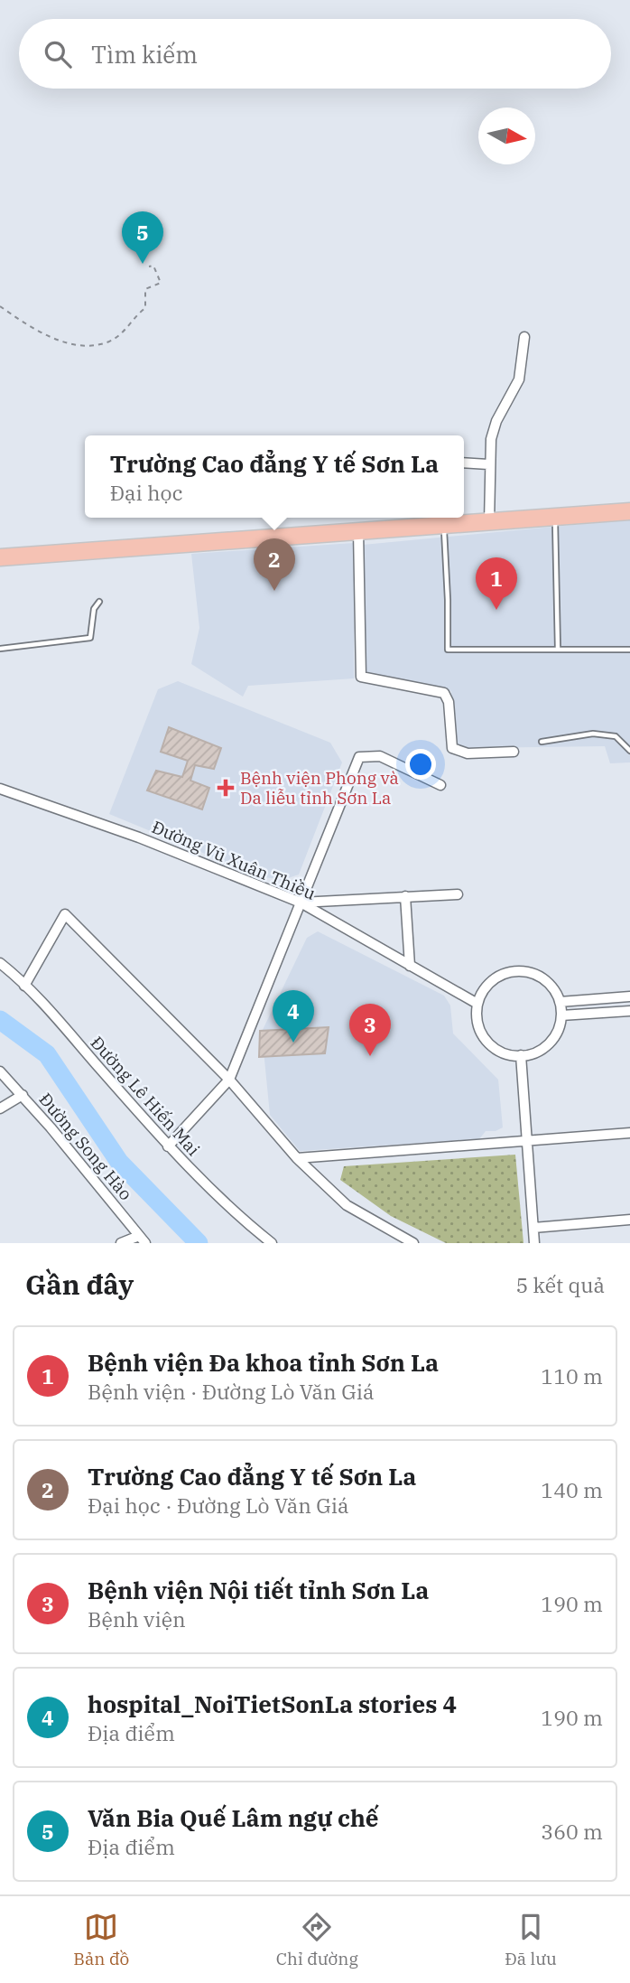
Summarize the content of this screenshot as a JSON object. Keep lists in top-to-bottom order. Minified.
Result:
{"streets":{"street":["Đường Vũ Xuân Thiều","Đường Lê Hiến Mai","Đường Song Hào"]},"places":{"health":["Bệnh viện Phong và Da liễu tỉnh Sơn La"]},"north":"right","page":{"search":"Tìm kiếm","pins":["5","2","1","4","3"],"popup":["Trường Cao đẳng Y tế Sơn La","Đại học"],"heading":["Gần đây","5 kết quả"],"list":[{"mark":"1","name":"Bệnh viện Đa khoa tỉnh Sơn La","note":"Bệnh viện · Đường Lò Văn Giá","value":"110 m"},{"mark":"2","name":"Trường Cao đẳng Y tế Sơn La","note":"Đại học · Đường Lò Văn Giá","value":"140 m"},{"mark":"3","name":"Bệnh viện Nội tiết tỉnh Sơn La","note":"Bệnh viện","value":"190 m"},{"mark":"4","name":"hospital_NoiTietSonLa stories 4","note":"Địa điểm","value":"190 m"},{"mark":"5","name":"Văn Bia Quế Lâm ngự chế","note":"Địa điểm","value":"360 m"}],"nav":["Bản đồ","Chỉ đường","Đã lưu"]}}
